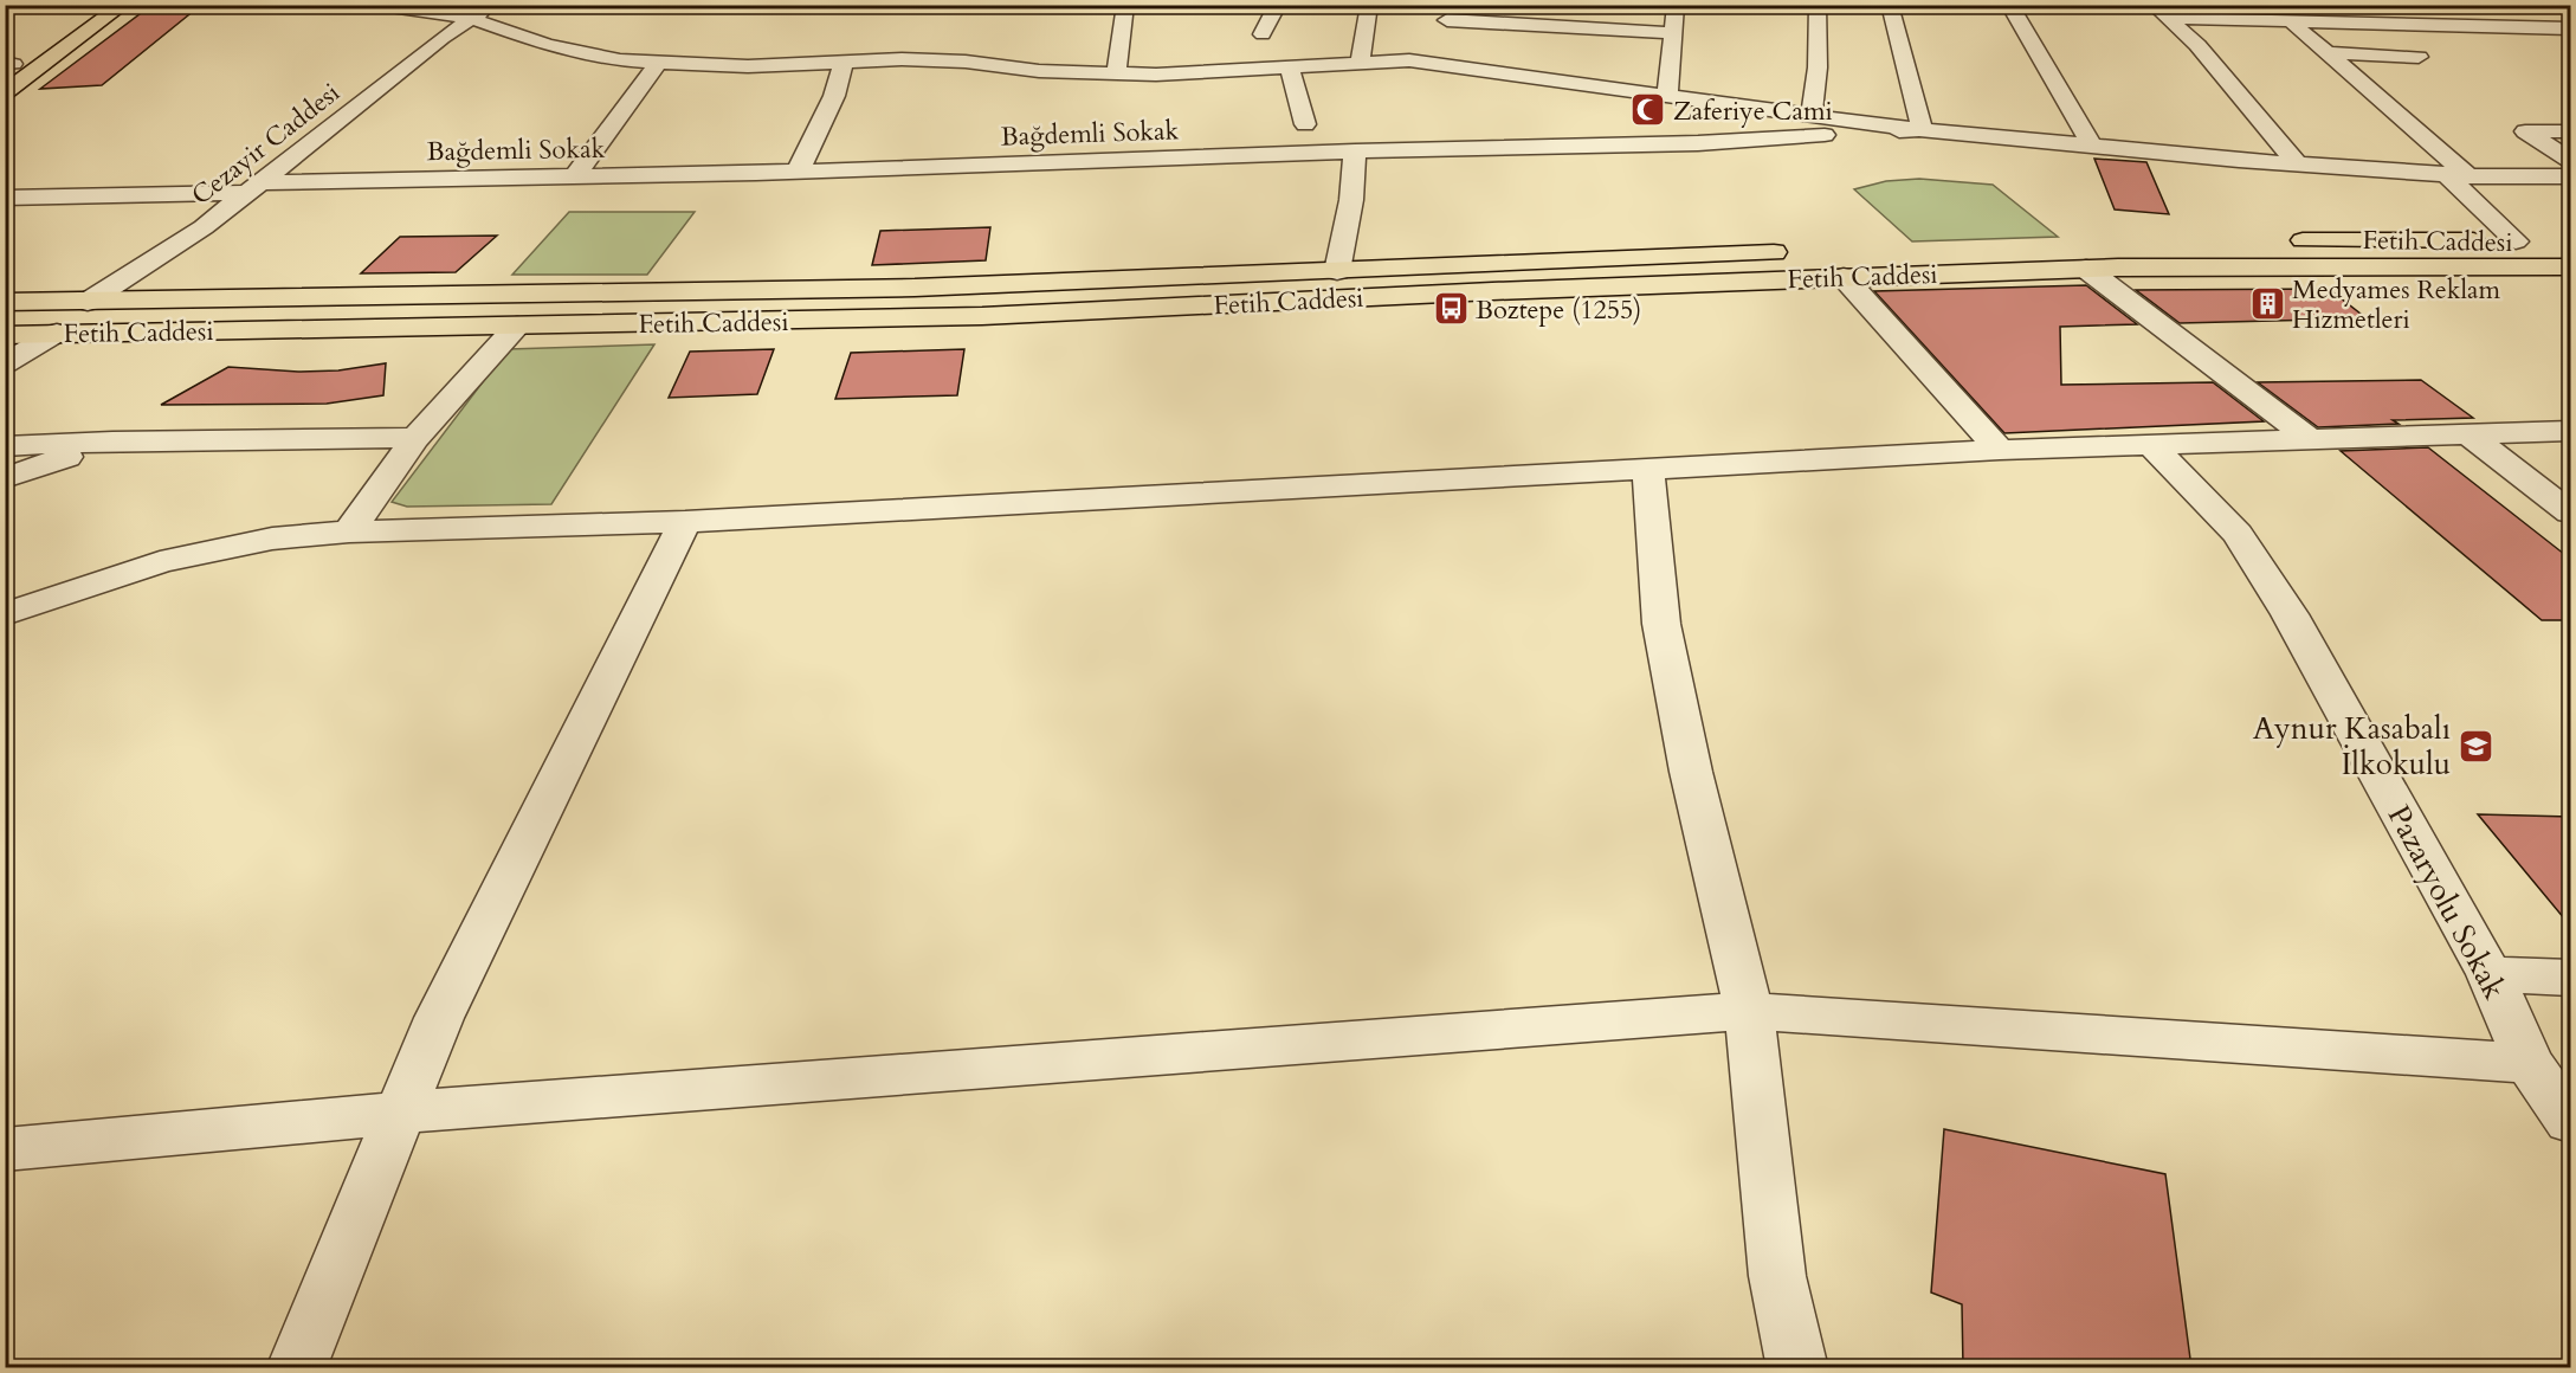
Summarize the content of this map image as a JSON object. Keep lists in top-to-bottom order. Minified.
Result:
{"streets":{"main road":["Fetih Caddesi"],"street":["Bağdemli Sokak","Cezayir Caddesi","Pazaryolu Sokak"]},"crossings":[["Bağdemli Sokak","Cezayir Caddesi"],["Cezayir Caddesi","Fetih Caddesi"]],"places":{"mosque":["Zaferiye Cami"],"building":["Medyames Reklam Hizmetleri"],"bus stop":["Boztepe (1255)"],"school or university":["Aynur Kasabalı İlkokulu"]}}
